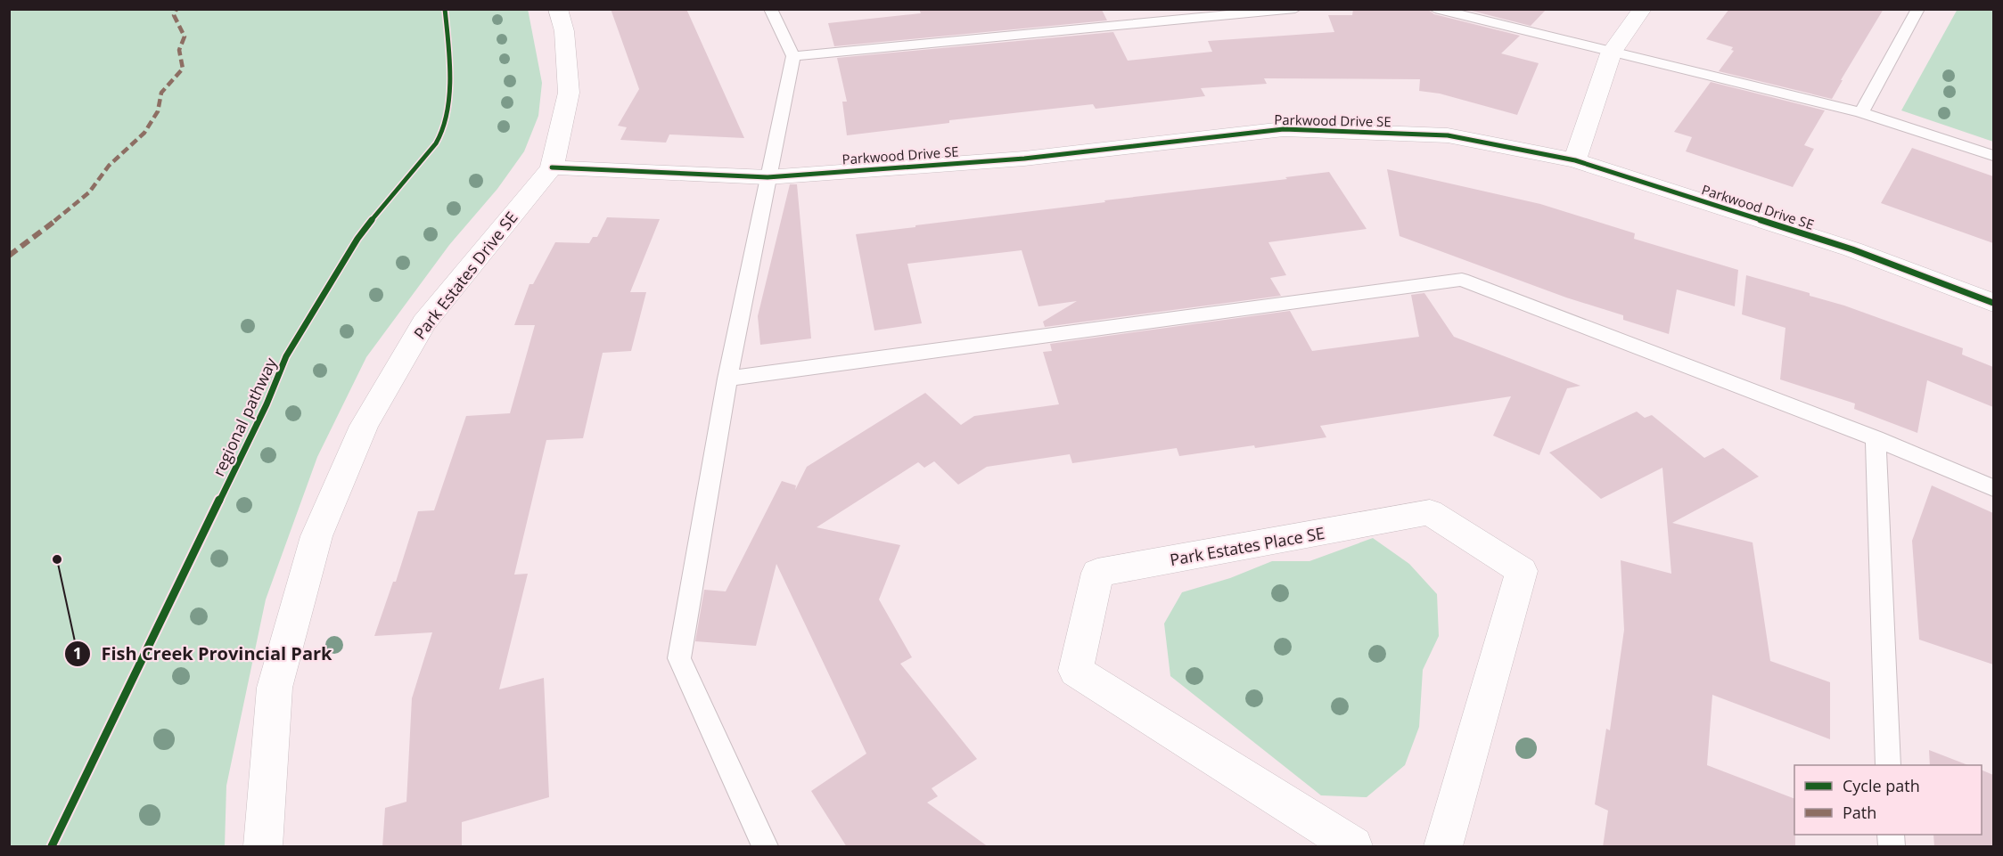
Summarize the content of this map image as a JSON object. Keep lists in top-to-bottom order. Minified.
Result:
{"streets":{"street":["Parkwood Drive SE","Park Estates Drive SE","Park Estates Place SE"],"cycle path":["regional pathway"]},"crossings":[["Parkwood Drive SE","Park Estates Drive SE"]],"places":["Fish Creek Provincial Park"],"legend":["Cycle path","Path"]}
